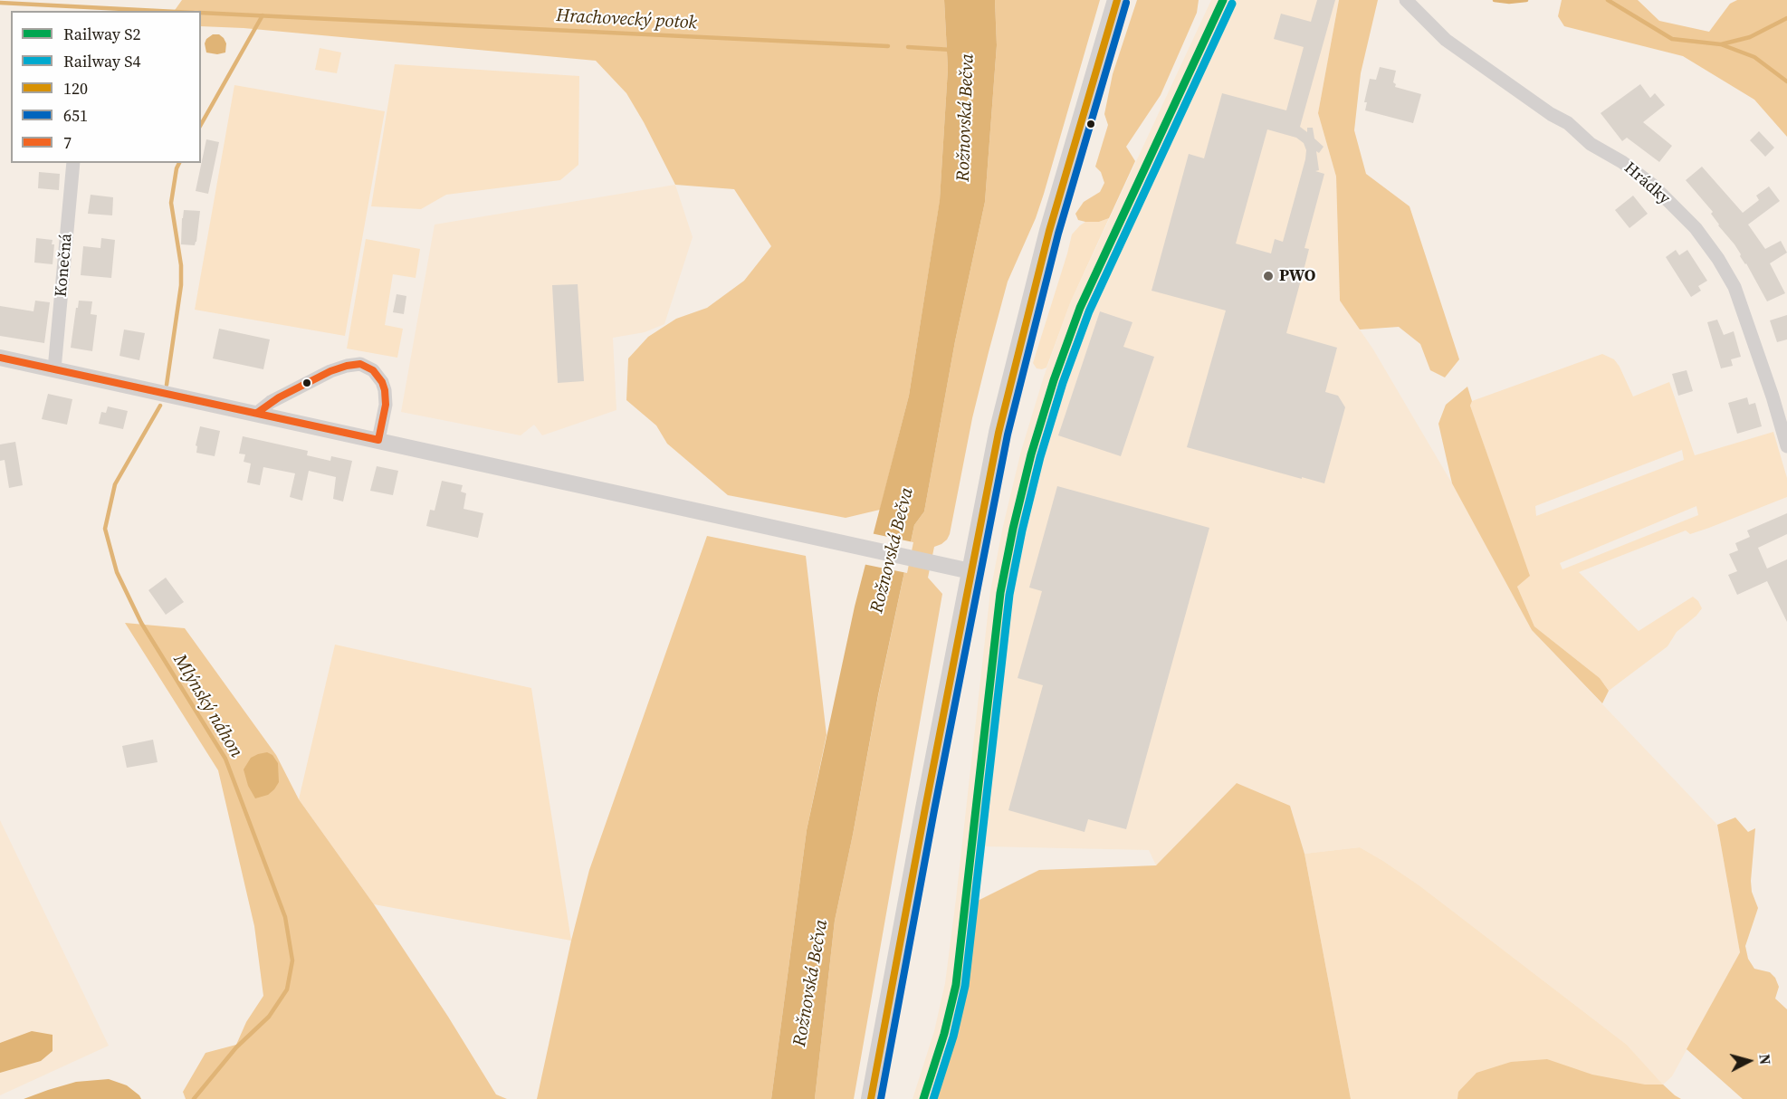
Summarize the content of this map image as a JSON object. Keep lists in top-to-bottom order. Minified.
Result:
{"streets":{"street":["Hrádky","Konečná"]},"water":["Hrachovecký potok","Rožnovská Bečva","Mlýnský náhon"],"places":["PWO"],"lines":["rail line S2","transit line 120","transit line 651","rail line S4","transit line 7"],"legend":["Railway S2","Railway S4","120","651","7"],"north":"right"}
